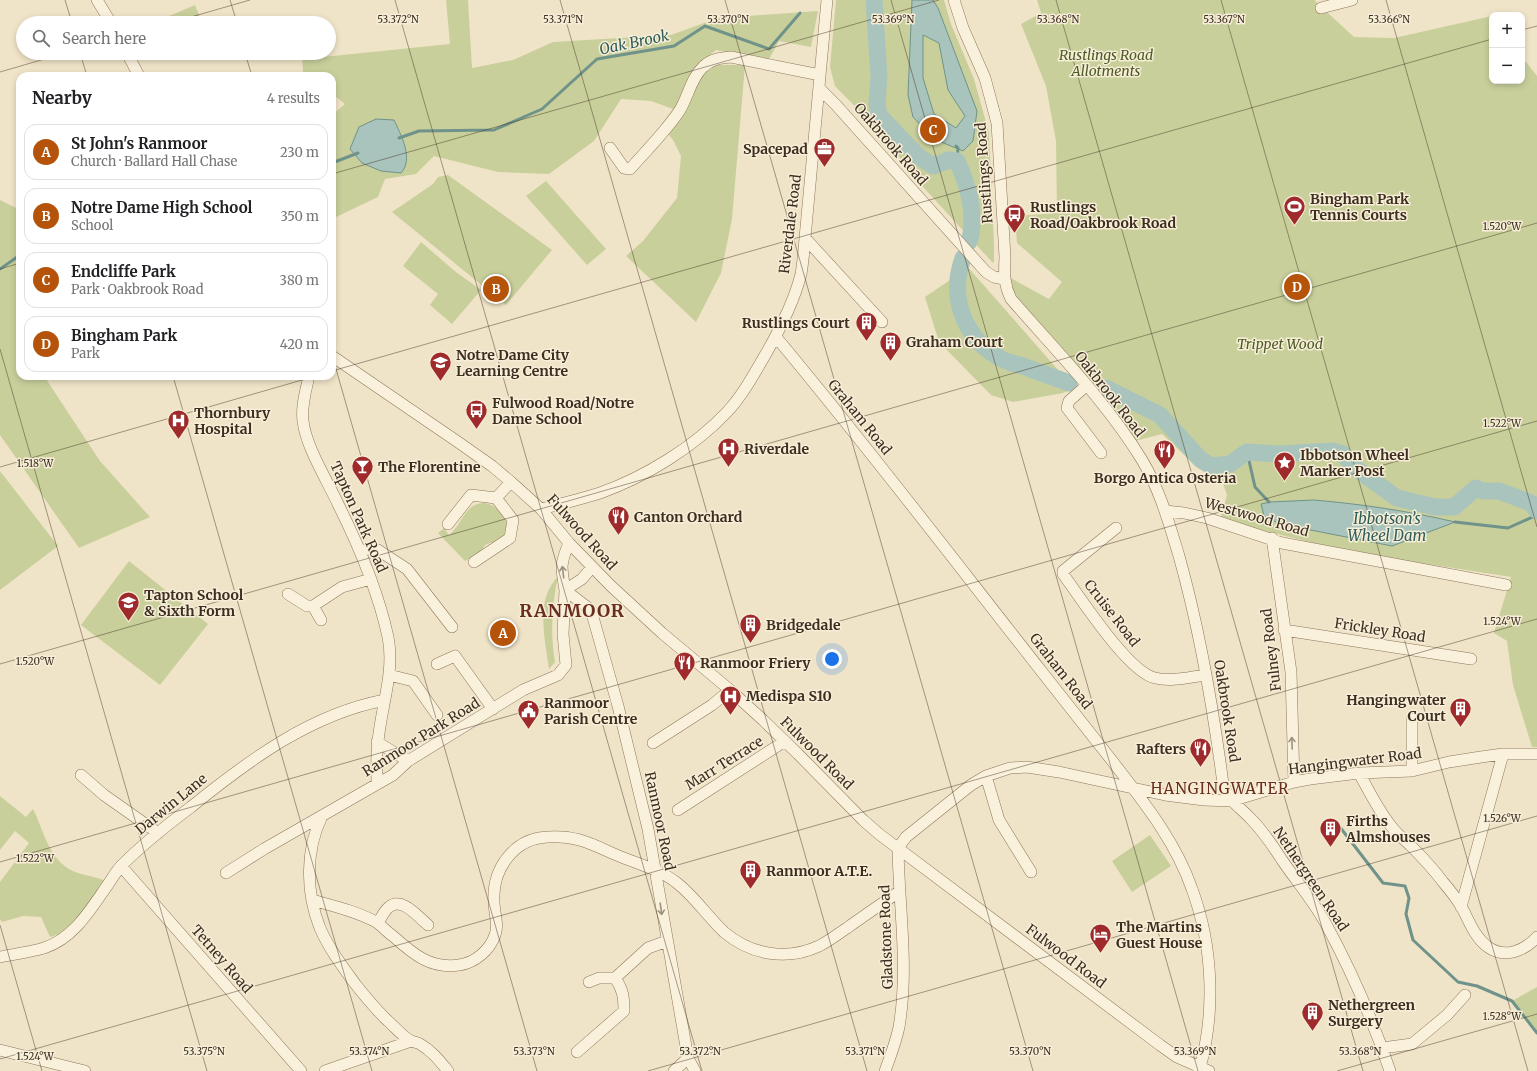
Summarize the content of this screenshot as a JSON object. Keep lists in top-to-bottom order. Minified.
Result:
{"streets":{"street":["Oakbrook Road","Rustlings Road","Riverdale Road","Graham Road","Tapton Park Road","Westwood Road","Fulwood Road","Cruise Road","Frickley Road","Fulney Road","Ranmoor Park Road","Hangingwater Road","Marr Terrace","Darwin Lane","Ranmoor Road","Nethergreen Road","Gladstone Road","Tetney Road"]},"crossings":[["Oakbrook Road","Rustlings Road"],["Oakbrook Road","Riverdale Road"],["Oakbrook Road","Westwood Road"],["Oakbrook Road","Cruise Road"],["Oakbrook Road","Hangingwater Road"],["Oakbrook Road","Nethergreen Road"],["Riverdale Road","Graham Road"],["Riverdale Road","Fulwood Road"],["Graham Road","Fulwood Road"],["Graham Road","Hangingwater Road"],["Tapton Park Road","Ranmoor Park Road"],["Tapton Park Road","Darwin Lane"],["Westwood Road","Fulney Road"],["Fulwood Road","Hangingwater Road"],["Fulwood Road","Marr Terrace"],["Fulwood Road","Gladstone Road"],["Frickley Road","Fulney Road"],["Fulney Road","Hangingwater Road"],["Ranmoor Park Road","Ranmoor Road"],["Hangingwater Road","Nethergreen Road"],["Hangingwater Road","Gladstone Road"],["Darwin Lane","Tetney Road"]],"one_way":["Fulney Road"],"districts":["RANMOOR","HANGINGWATER"],"water":["Oak Brook","Ibbotson’s Wheel Dam"],"parks":["Rustlings Road Allotments","Trippet Wood"],"places":{"office":["Spacepad"],"sports":["Bingham Park Tennis Courts"],"bus stop":["Rustlings Road/Oakbrook Road","Fulwood Road/Notre Dame School"],"building":["Rustlings Court","Graham Court","Bridgedale","Hangingwater Court","Firths Almshouses","Ranmoor A.T.E.","Nethergreen Surgery"],"school or university":["Notre Dame City Learning Centre","Tapton School & Sixth Form"],"hospital":["Thornbury Hospital","Riverdale","Medispa S10"],"restaurant":["Borgo Antica Osteria","Canton Orchard","Ranmoor Friery","Rafters"],"place":["Ibbotson Wheel Marker Post"],"bar":["The Florentine"],"public building":["Ranmoor Parish Centre"],"hotel":["The Martins Guest House"]},"page":{"map_buttons":["+","−"],"search":"Search here","heading":["Nearby","4 results"],"pins":["C","D","B","A"],"list":[{"mark":"A","name":"St John's Ranmoor","note":"Church · Ballard Hall Chase","value":"230 m"},{"mark":"B","name":"Notre Dame High School","note":"School","value":"350 m"},{"mark":"C","name":"Endcliffe Park","note":"Park · Oakbrook Road","value":"380 m"},{"mark":"D","name":"Bingham Park","note":"Park","value":"420 m"}]},"coordinates":["53.372°N","53.371°N","53.370°N","53.369°N","53.368°N","53.367°N","53.366°N","1.520°W","1.522°W","1.518°W","1.524°W","1.526°W","1.528°W","53.375°N","53.374°N","53.373°N"]}
